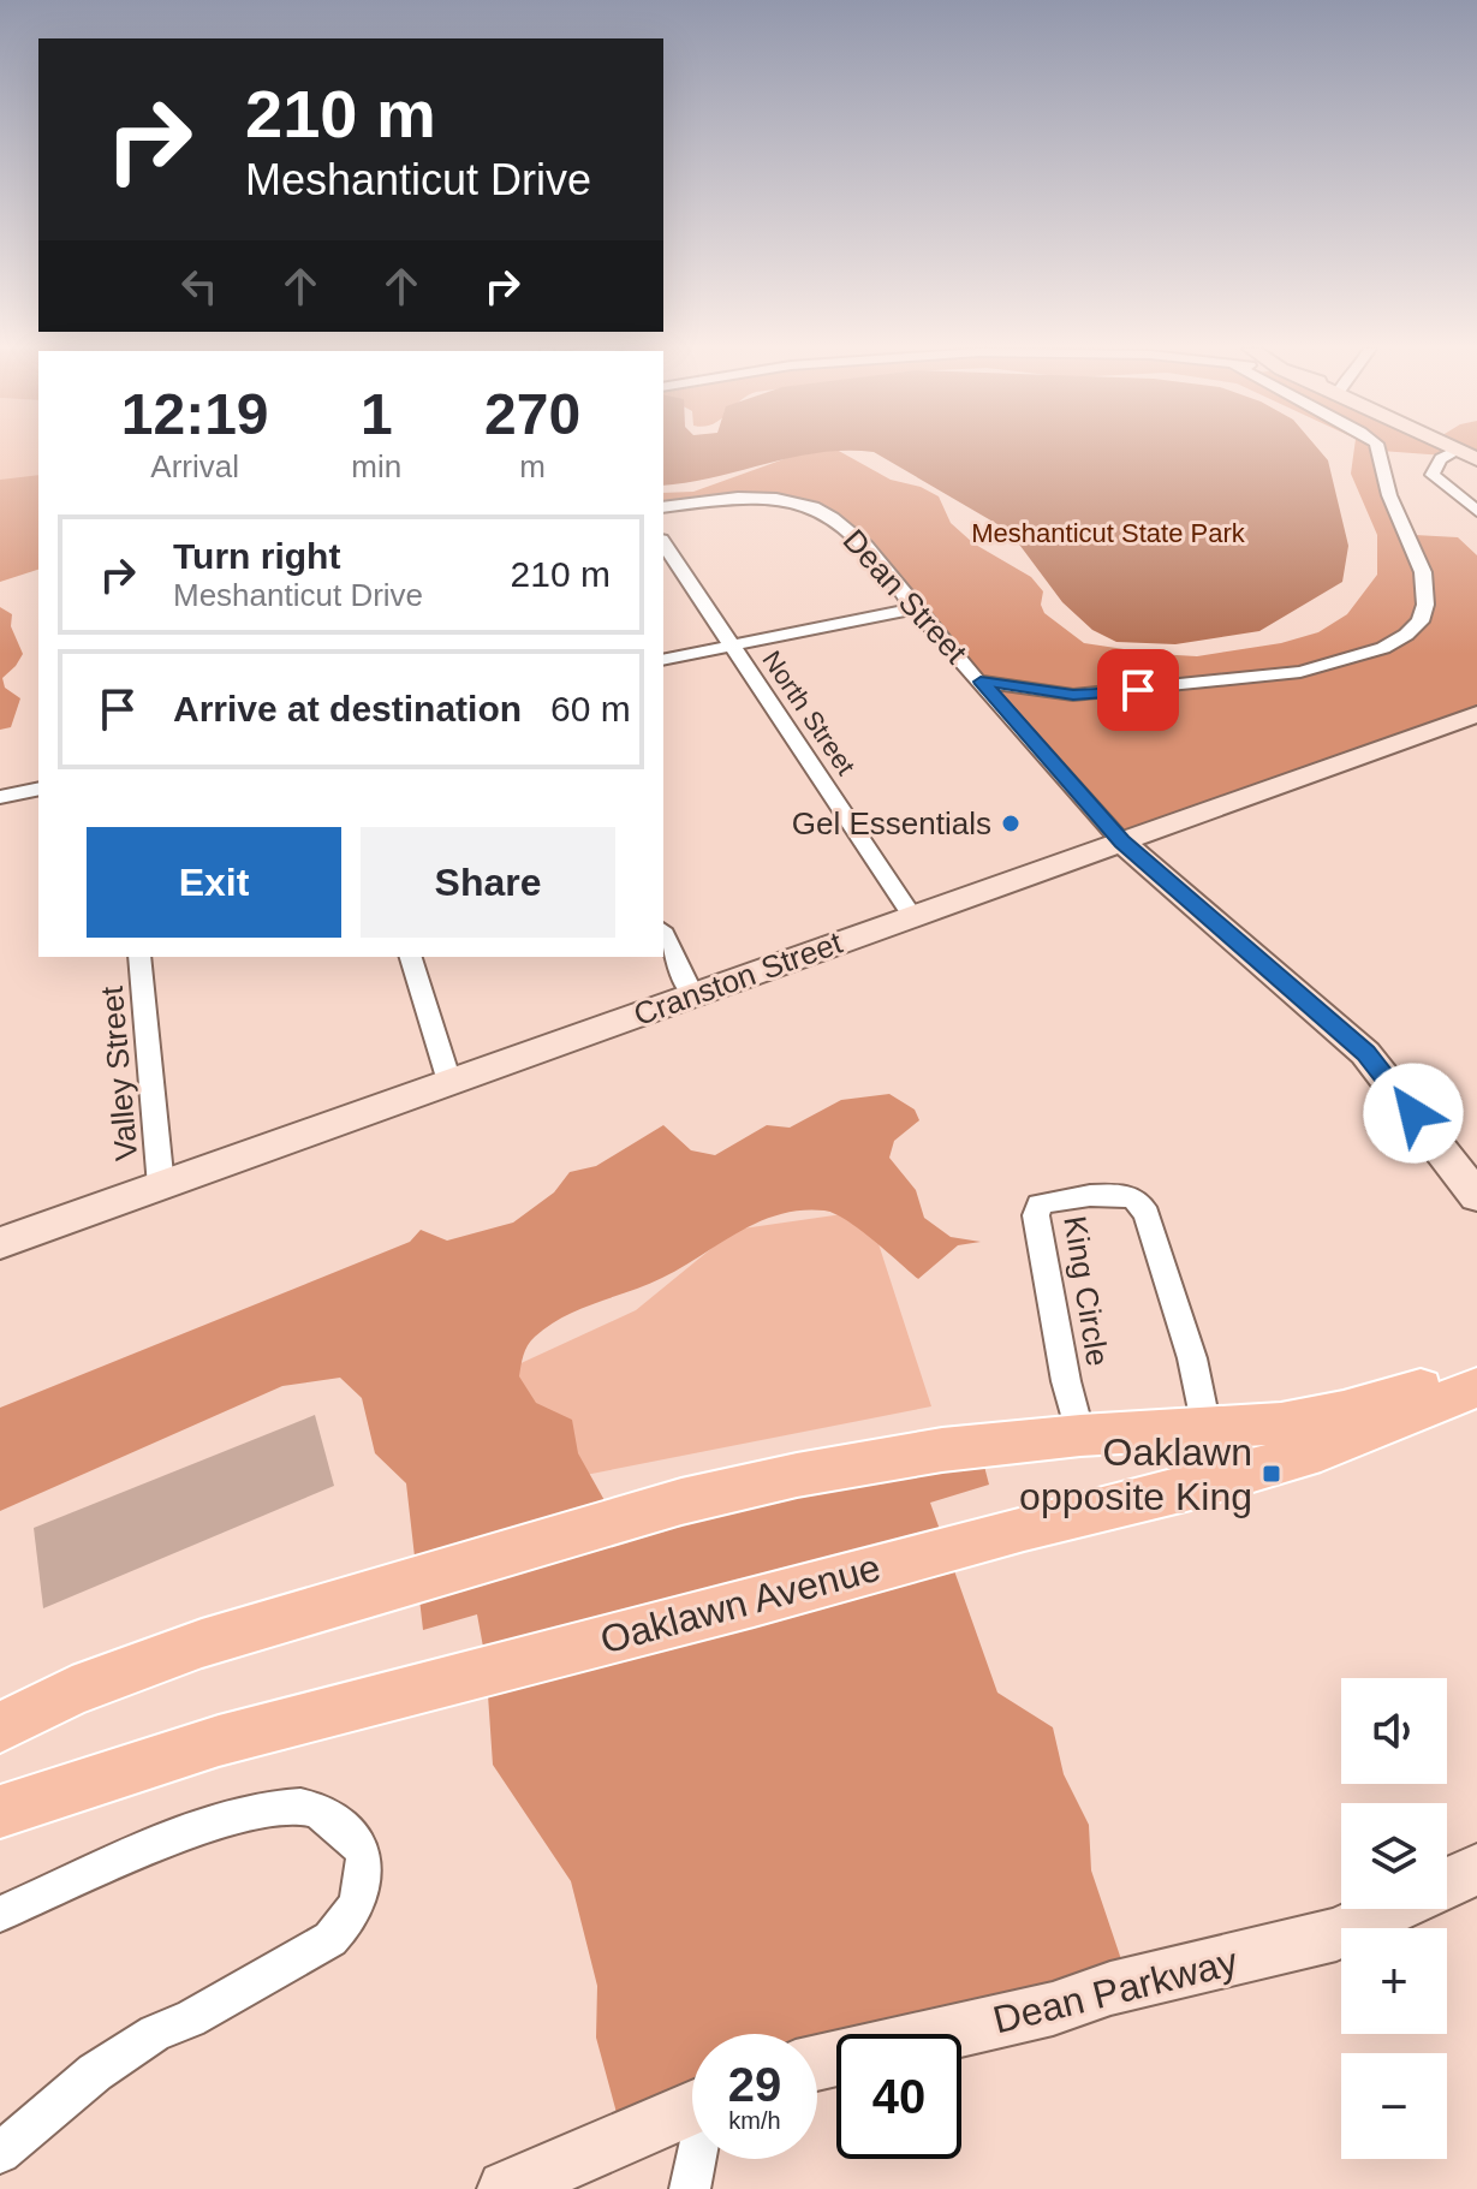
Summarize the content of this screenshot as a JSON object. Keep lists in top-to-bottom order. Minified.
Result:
{"streets":{"main road":["Oaklawn Avenue"],"street":["Dean Street","North Street","Cranston Street","Valley Street","King Circle","Dean Parkway"]},"crossings":[["Dean Street","Cranston Street"],["North Street","Cranston Street"],["Cranston Street","Valley Street"]],"parks":["Meshanticut State Park"],"places":{"other":["Gel Essentials"],"transit":["Oaklawn opposite King"]},"page":{"turn":["210 m","Meshanticut Drive"],"eta":["12:19","Arrival","1","min","270","m"],"list":[{"name":"Turn right","note":"Meshanticut Drive","value":"210 m"},{"name":"Arrive at destination","value":"60 m"}],"buttons":["Exit","Share"],"map_buttons":["+","−"],"speed":"29 km/h","limit":"40"}}
